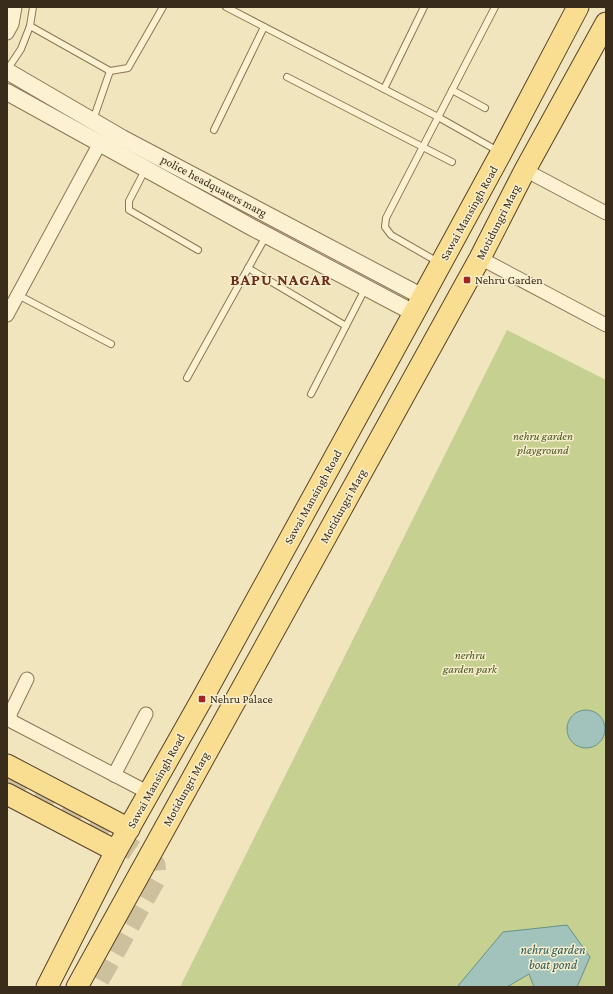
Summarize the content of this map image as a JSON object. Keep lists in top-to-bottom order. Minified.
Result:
{"streets":{"main road":["Sawai Mansingh Road","Motidungri Marg"],"street":["police headquaters marg"]},"crossings":[["police headquaters marg","Sawai Mansingh Road"]],"districts":["BAPU NAGAR"],"water":["nehru garden boat pond"],"parks":["nehru garden playground","nerhru garden park"],"places":{"transit":["Nehru Garden","Nehru Palace"]}}
